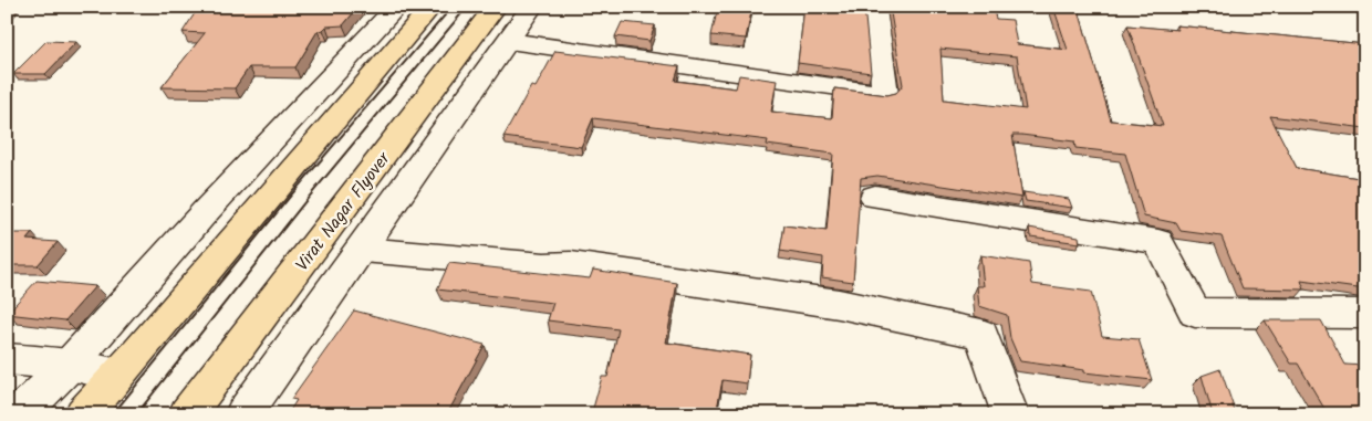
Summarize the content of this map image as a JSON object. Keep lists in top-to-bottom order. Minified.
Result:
{"streets":{"main road":["Virat Nagar Flyover"]}}
